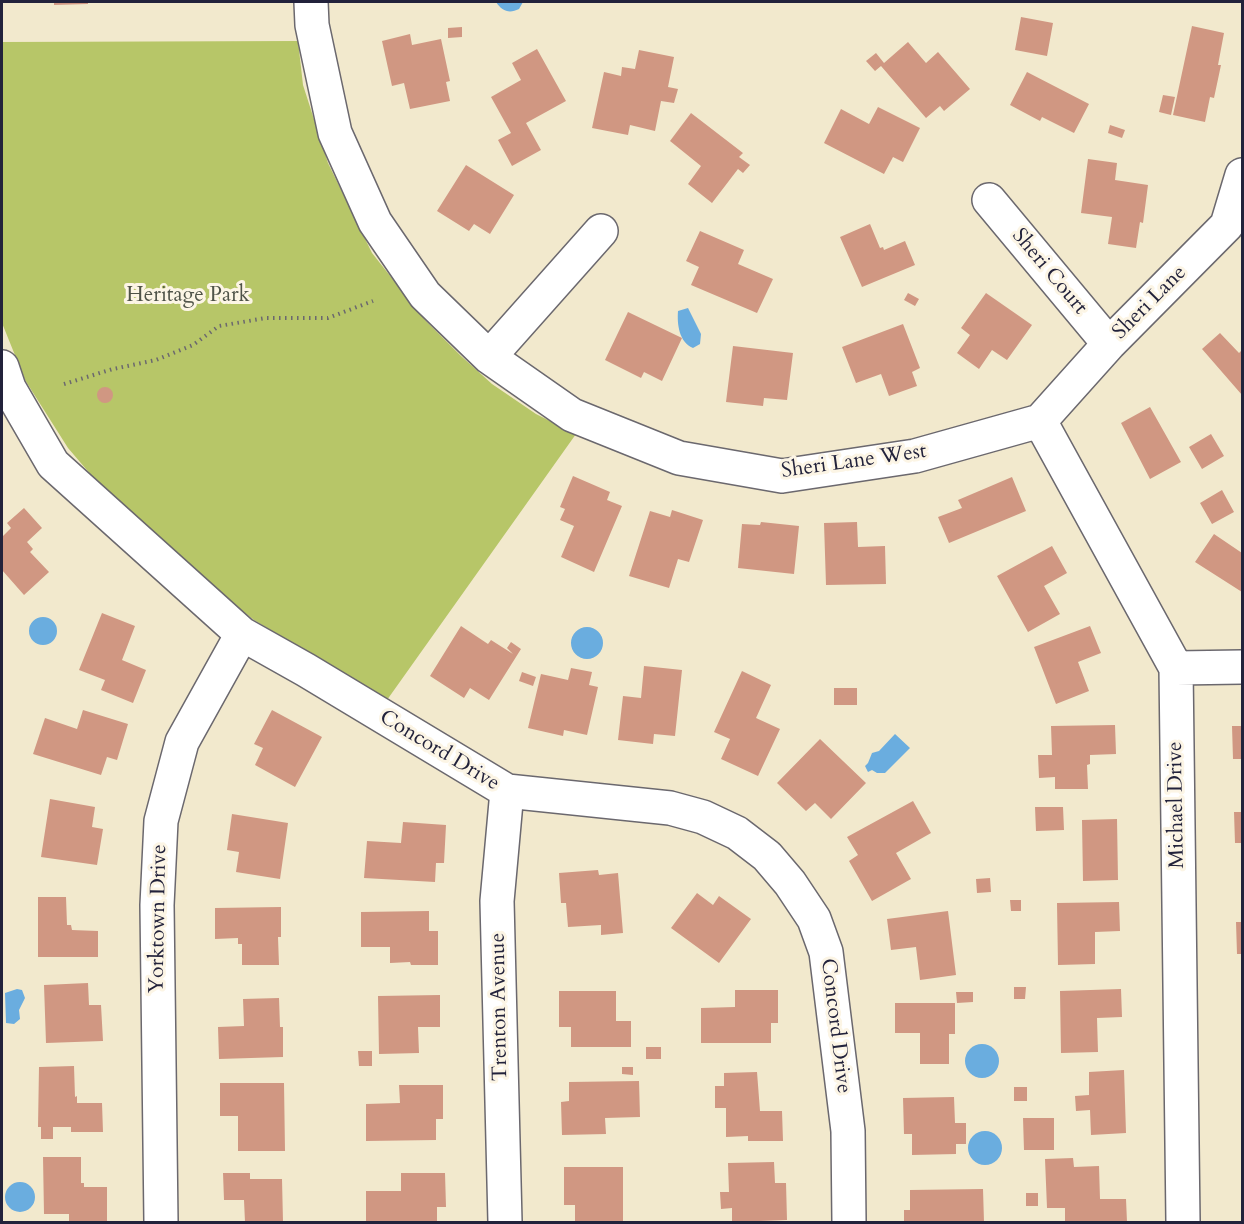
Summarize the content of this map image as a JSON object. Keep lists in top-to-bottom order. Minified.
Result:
{"streets":{"street":["Sheri Court","Sheri Lane","Sheri Lane West","Concord Drive","Michael Drive","Yorktown Drive","Trenton Avenue"]},"crossings":[["Sheri Court","Sheri Lane"],["Sheri Lane","Sheri Lane West"],["Sheri Lane","Michael Drive"],["Sheri Lane West","Michael Drive"],["Concord Drive","Yorktown Drive"],["Concord Drive","Trenton Avenue"]],"parks":["Heritage Park"]}
